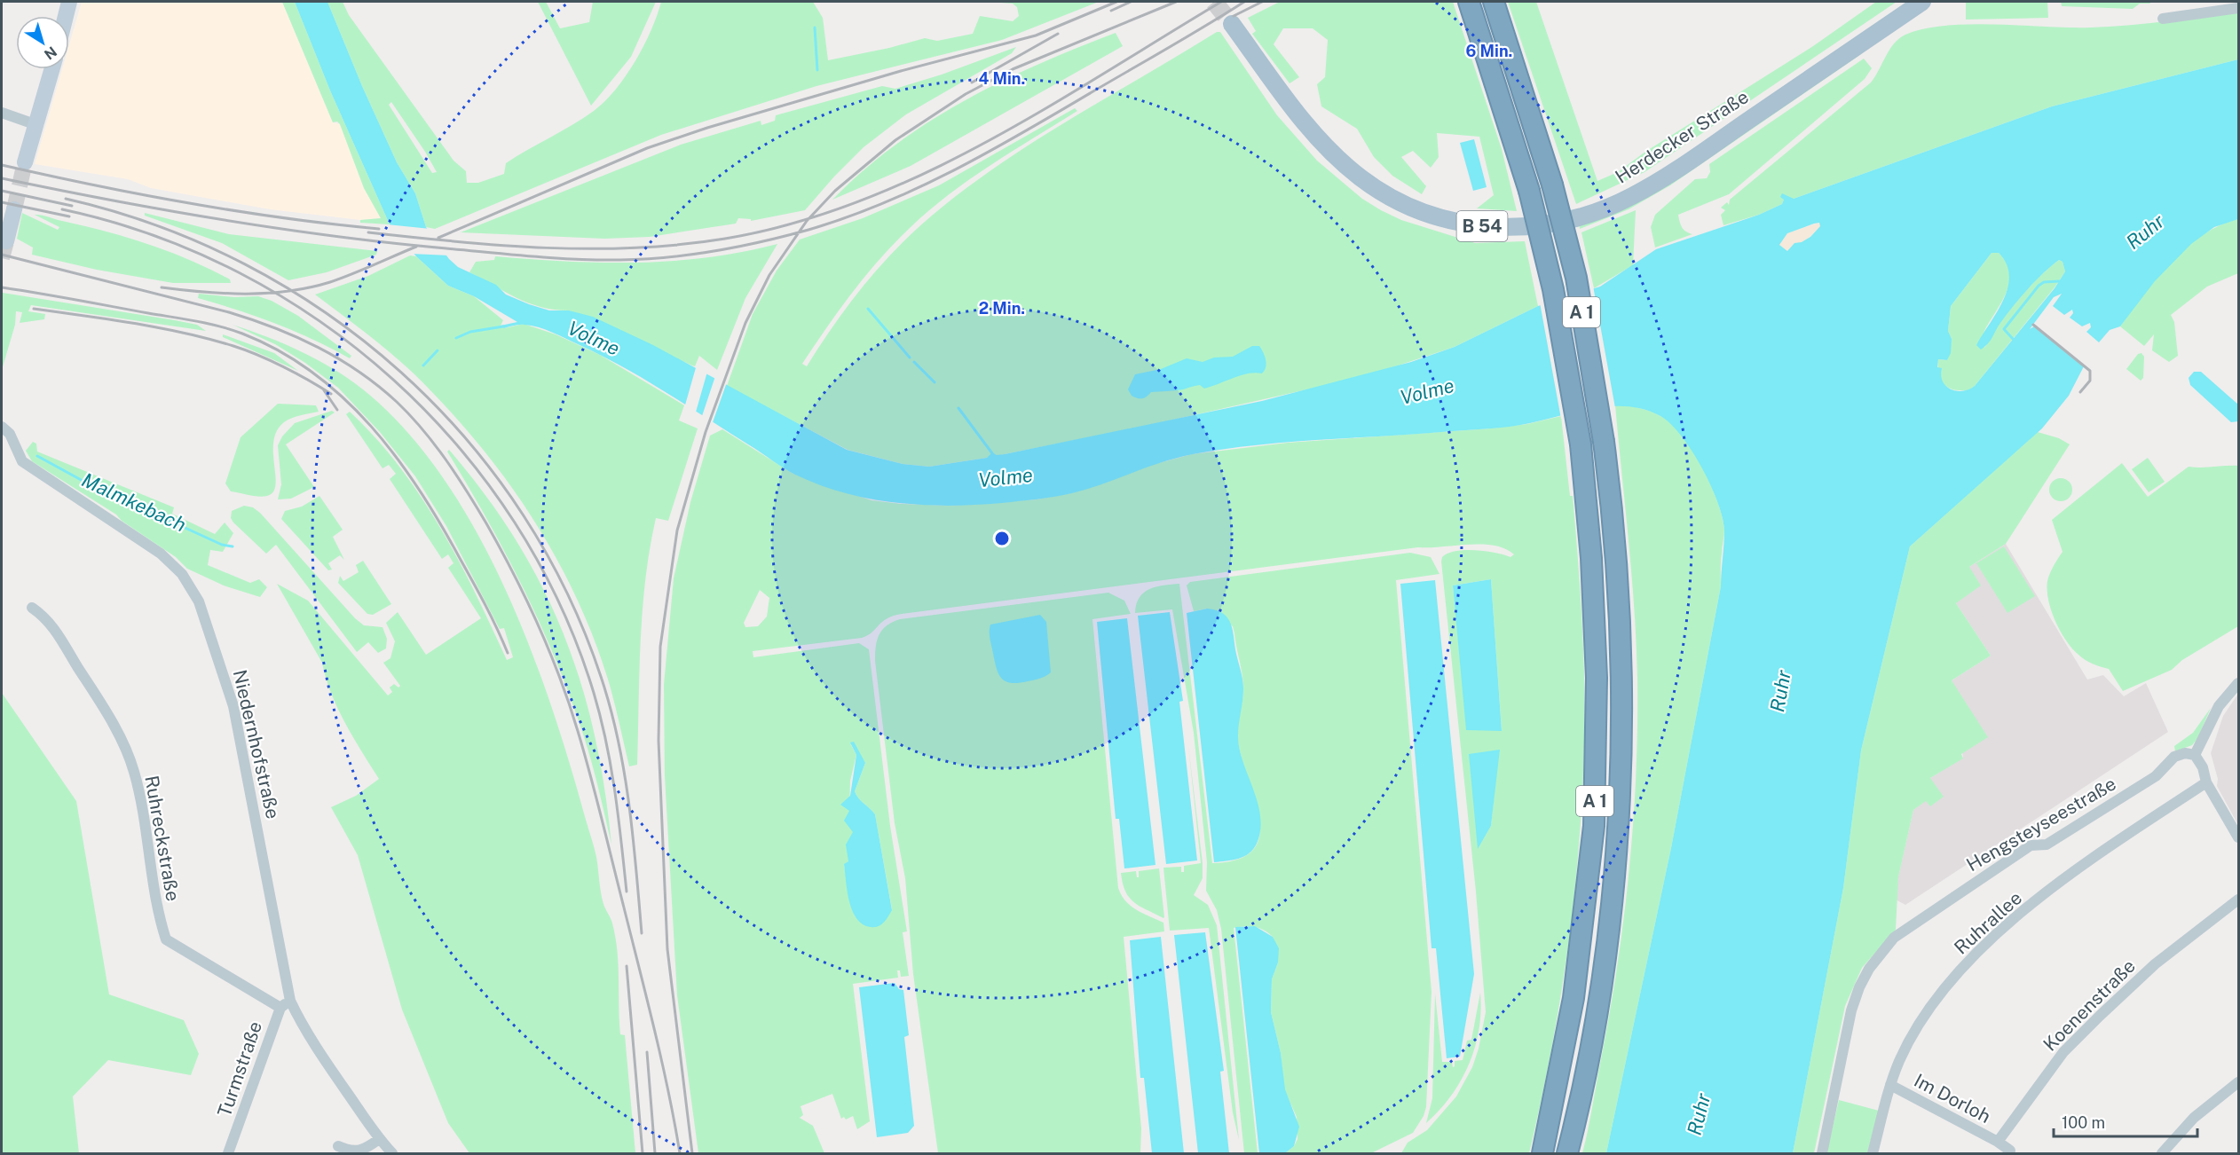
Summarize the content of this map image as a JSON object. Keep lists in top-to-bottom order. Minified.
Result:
{"streets":{"highway":["A 1"],"main road":["Herdecker Straße","B 54"],"street":["Niedernhofstraße","Hengsteyseestraße","Ruhreckstraße","Ruhrallee","Koenenstraße","Turmstraße","Im Dorloh"]},"crossings":[["Niedernhofstraße","Turmstraße"],["Ruhreckstraße","Turmstraße"],["Ruhrallee","Im Dorloh"],["Koenenstraße","Im Dorloh"]],"water":["Ruhr","Volme","Malmkebach"],"scale_bar":"100 m","north":"bottom right","rings":["6 Min.","4 Min.","2 Min."]}
